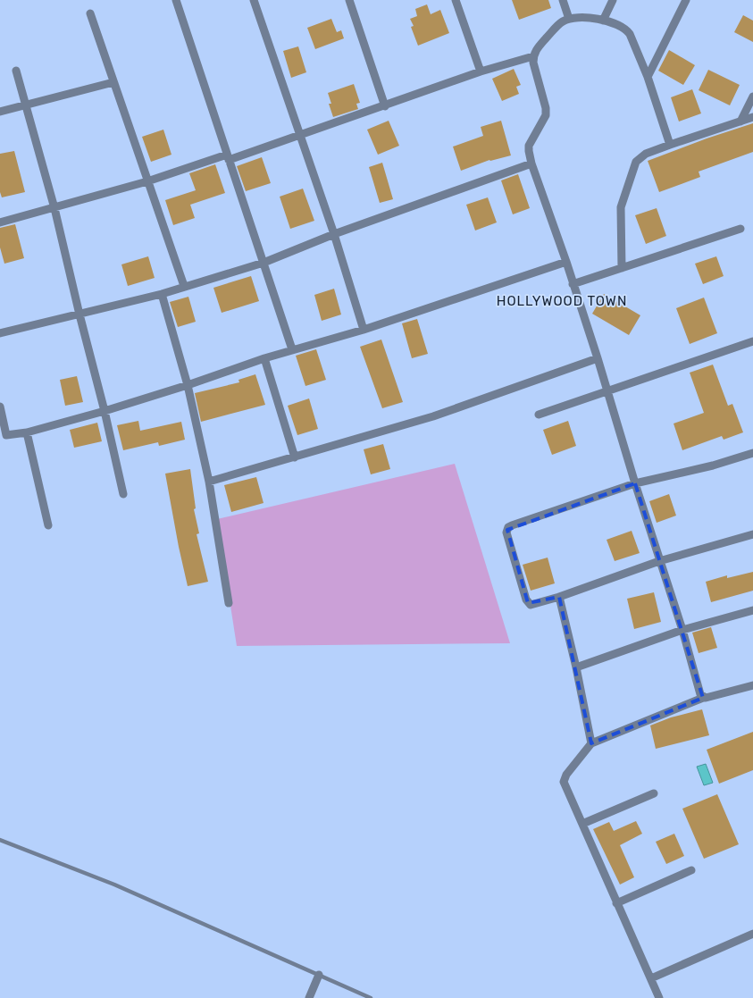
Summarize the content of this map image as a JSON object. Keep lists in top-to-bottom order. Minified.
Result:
{"districts":["HOLLYWOOD TOWN"]}
